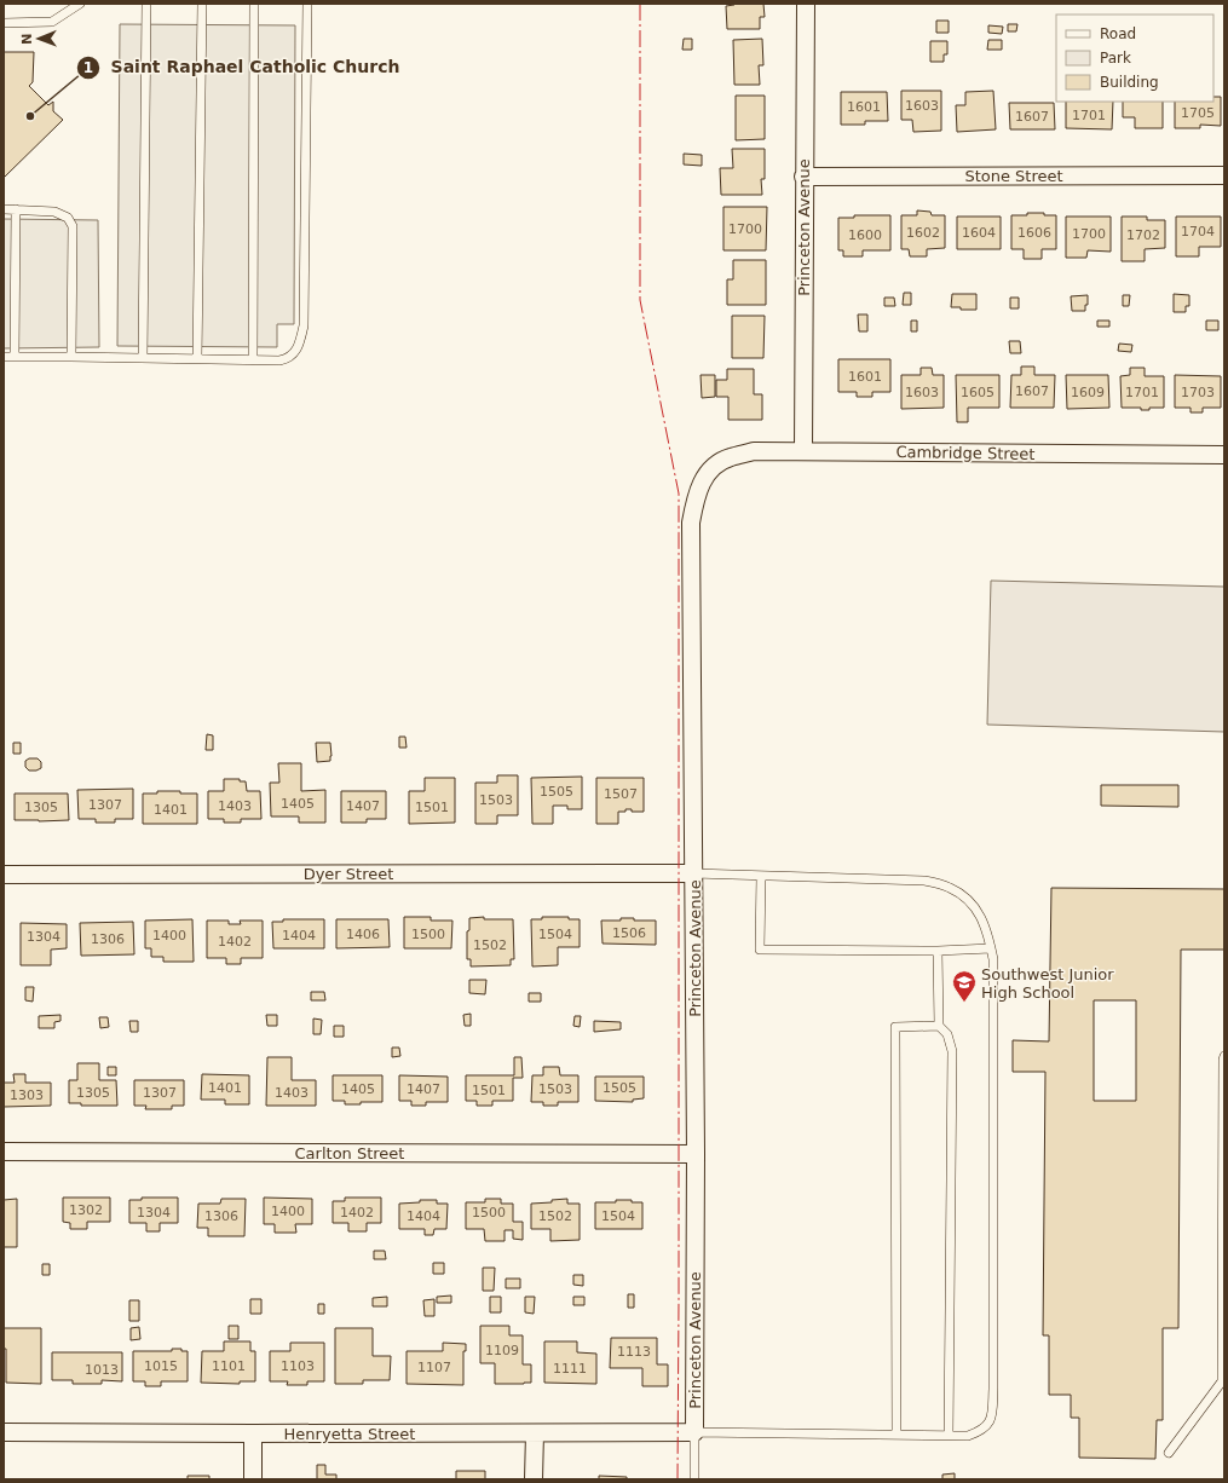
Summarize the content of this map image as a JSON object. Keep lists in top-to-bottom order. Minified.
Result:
{"streets":{"street":["Stone Street","Princeton Avenue","Cambridge Street","Dyer Street","Carlton Street","Henryetta Street"]},"crossings":[["Stone Street","Princeton Avenue"],["Princeton Avenue","Cambridge Street"],["Princeton Avenue","Dyer Street"],["Princeton Avenue","Carlton Street"],["Princeton Avenue","Henryetta Street"]],"places":{"other":["Saint Raphael Catholic Church"],"school or university":["Southwest Junior High School"]},"house_numbers":["1603","1601","1705","1701","1607","1700","1704","1602","1604","1606","1700","1600","1702","1601","1607","1603","1605","1609","1701","1703","1505","1507","1503","1405","1307","1403","1407","1305","1501","1401","1506","1406","1500","1504","1400","1404","1304","1306","1402","1502","1401","1505","1405","1407","1503","1501","1305","1307","1403","1303","1302","1400","1304","1402","1500","1306","1404","1502","1504","1109","1113","1015","1101","1103","1107","1111","1013"],"legend":["Road","Park","Building"],"north":"left"}
